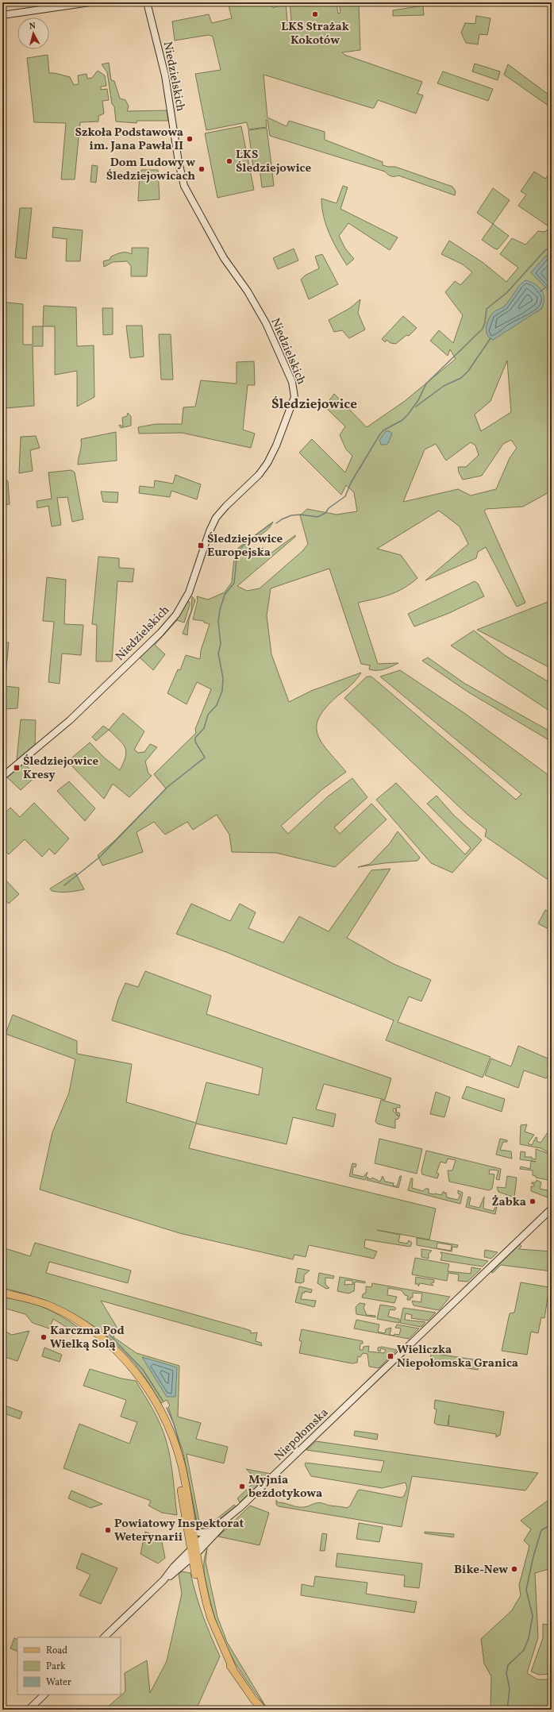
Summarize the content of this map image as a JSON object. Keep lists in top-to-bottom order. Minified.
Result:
{"streets":{"street":["Niedzielskich","Niepołomska"]},"districts":["Śledziejowice"],"places":{"other":["LKS Strażak Kokotów","Szkoła Podstawowa im. Jana Pawła II","LKS Śledziejowice","Dom Ludowy w Śledziejowicach","Żabka","Karczma Pod Wielką Solą","Myjnia bezdotykowa","Powiatowy Inspektorat Weterynarii","Bike-New"],"transit":["Śledziejowice Europejska","Śledziejowice Kresy","Wieliczka Niepołomska Granica"]},"legend":["Road","Park","Water"],"north":"top"}
